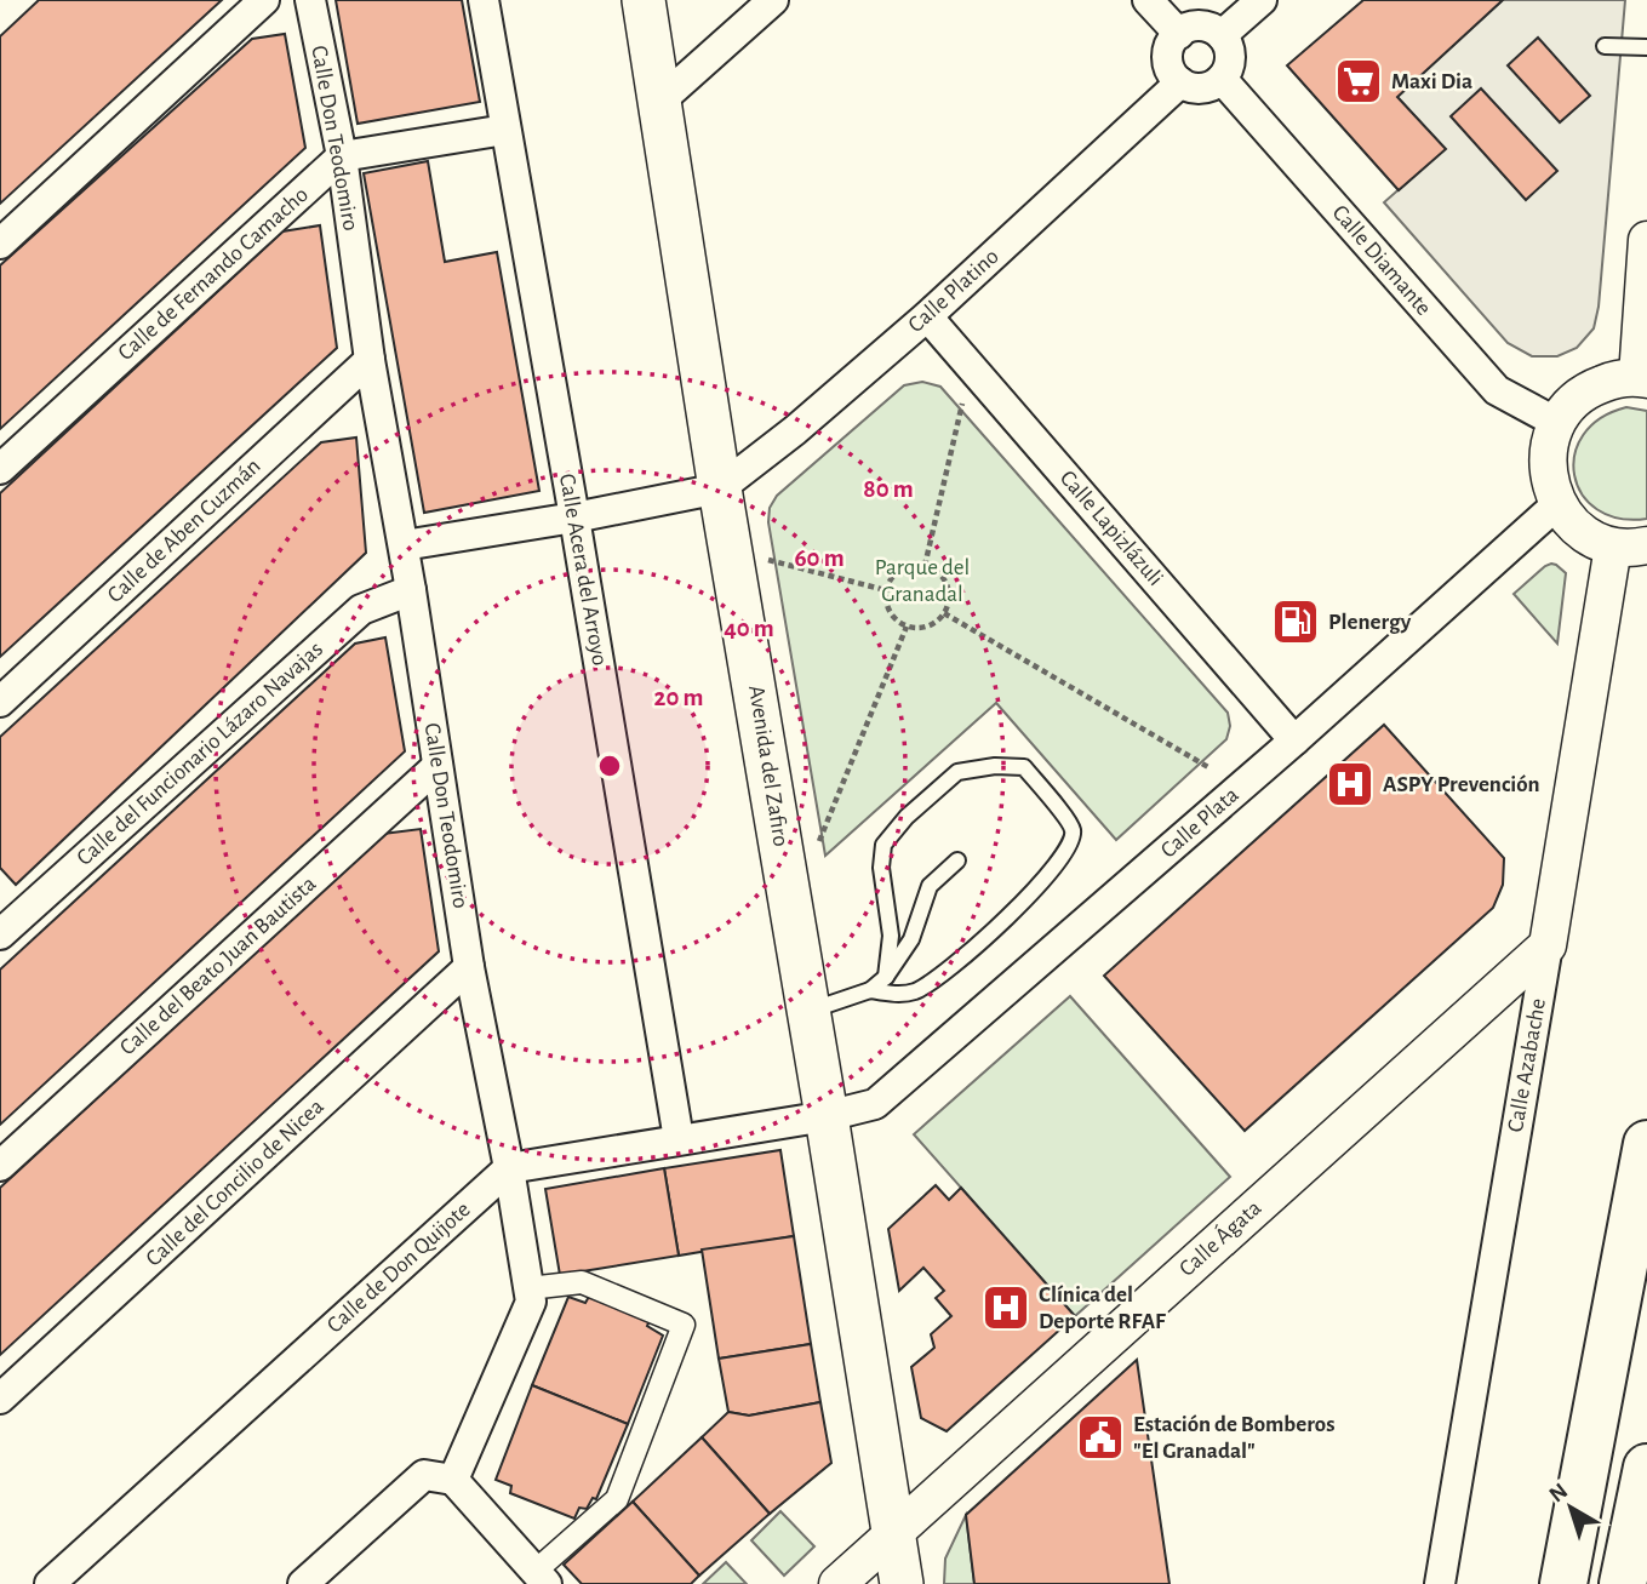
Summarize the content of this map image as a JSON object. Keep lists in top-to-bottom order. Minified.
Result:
{"streets":{"main road":["Avenida del Zafiro"],"street":["Calle Don Teodomiro","Calle Diamante","Calle de Fernando Camacho","Calle Platino","Calle Lapizlázuli","Calle de Aben Cuzmán","Calle Acera del Arroyo","Calle del Funcionario Lázaro Navajas","Calle Plata","Calle del Beato Juan Bautista","Calle Azabache","Calle del Concilio de Nicea","Calle Ágata","Calle de Don Quijote"]},"crossings":[["Calle Don Teodomiro","Calle de Fernando Camacho"],["Calle Don Teodomiro","Calle de Aben Cuzmán"],["Calle Don Teodomiro","Calle del Funcionario Lázaro Navajas"],["Calle Don Teodomiro","Calle del Beato Juan Bautista"],["Calle Don Teodomiro","Calle del Concilio de Nicea"],["Calle Don Teodomiro","Calle de Don Quijote"],["Calle Diamante","Calle Platino"],["Calle Platino","Calle Lapizlázuli"],["Calle Platino","Avenida del Zafiro"],["Calle Lapizlázuli","Calle Plata"],["Avenida del Zafiro","Calle Plata"],["Avenida del Zafiro","Calle Ágata"],["Calle Azabache","Calle Ágata"]],"parks":["Parque del Granadal"],"places":{"supermarket":["Maxi Dia"],"fuel station":["Plenergy"],"hospital":["ASPY Prevención","Clínica del Deporte RFAF"],"public building":["Estación de Bomberos \"El Granadal\""]},"north":"top left","rings":["80 m","60 m","40 m","20 m"]}
